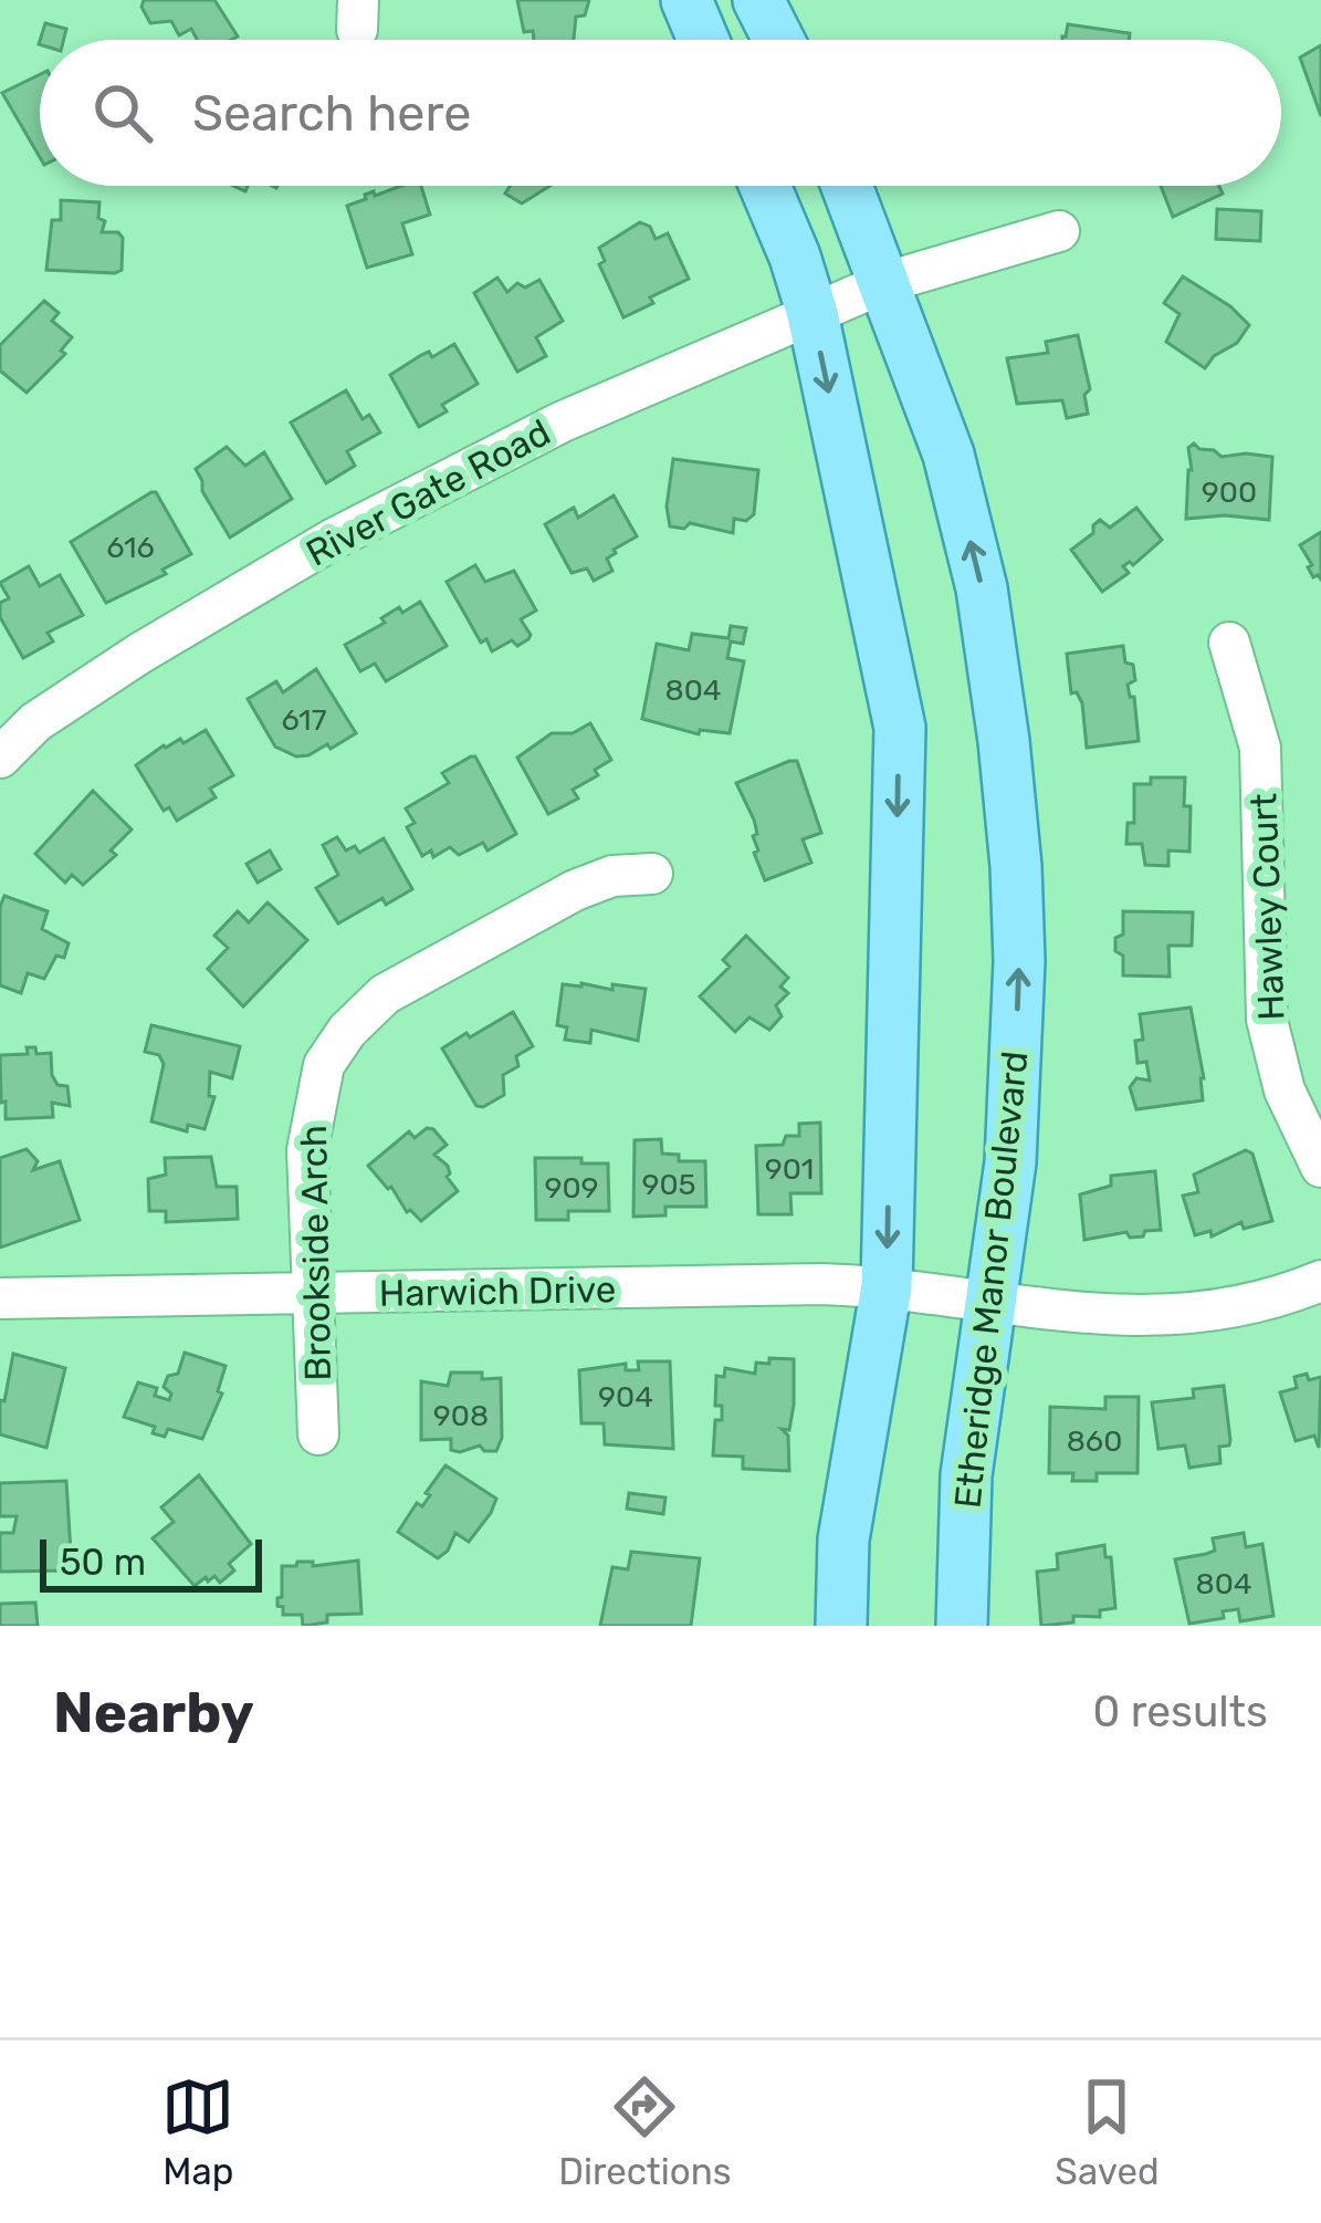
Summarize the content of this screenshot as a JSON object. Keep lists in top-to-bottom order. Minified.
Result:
{"streets":{"main road":["Etheridge Manor Boulevard"],"street":["River Gate Road","Hawley Court","Brookside Arch","Harwich Drive"]},"crossings":[["River Gate Road","Etheridge Manor Boulevard"],["Brookside Arch","Harwich Drive"],["Etheridge Manor Boulevard","Harwich Drive"]],"house_numbers":["900","616","804","617","901","905","909","904","908","860","804"],"scale_bar":"50 m","page":{"search":"Search here","scale":"50 m","heading":["Nearby","0 results"],"nav":["Map","Directions","Saved"]}}
